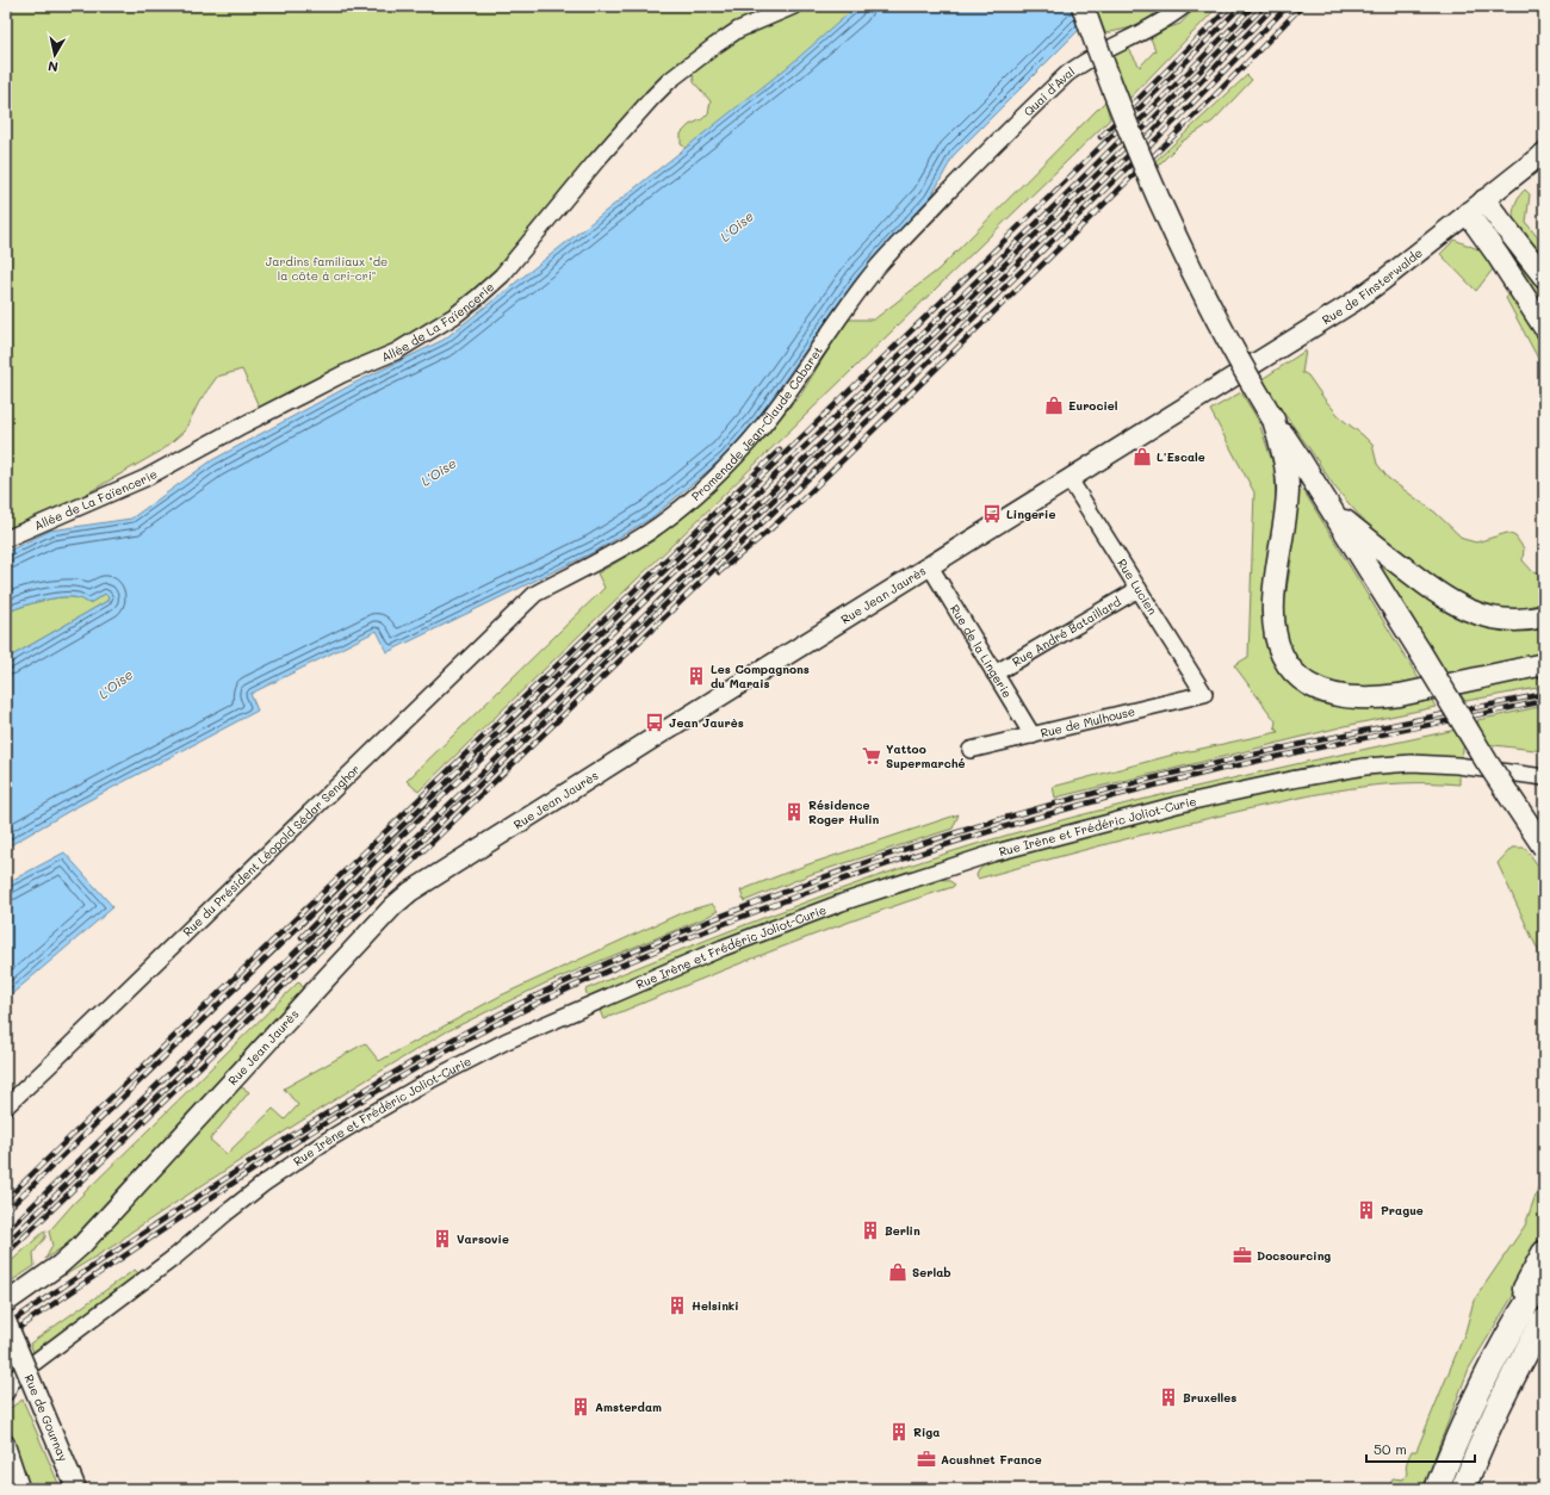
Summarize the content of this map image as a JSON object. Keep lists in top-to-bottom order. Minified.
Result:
{"streets":{"street":["Quai d'Aval","Rue de Finsterwalde","Allée de La Faïencerie","Promenade Jean-Claude Cabaret","Rue Lucien","Rue Jean Jaurès","Rue André Bataillard","Rue de la Lingerie","Rue de Mulhouse","Rue Irène et Frédéric Joliot-Curie","Rue du Président Léopold Sédar Senghor","Rue de Gournay"]},"crossings":[["Quai d'Aval","Promenade Jean-Claude Cabaret"],["Rue de Finsterwalde","Rue Jean Jaurès"],["Promenade Jean-Claude Cabaret","Rue du Président Léopold Sédar Senghor"],["Rue Lucien","Rue Jean Jaurès"],["Rue Lucien","Rue André Bataillard"],["Rue Lucien","Rue de Mulhouse"],["Rue Jean Jaurès","Rue de la Lingerie"],["Rue Jean Jaurès","Rue de Gournay"],["Rue André Bataillard","Rue de la Lingerie"],["Rue de la Lingerie","Rue de Mulhouse"]],"water":["L'Oise"],"parks":["Jardins familiaux \"de la côte à cri-cri\""],"places":{"shop":["Eurociel","L'Escale","Serlab"],"bus stop":["Lingerie","Jean Jaurès"],"building":["Les Compagnons du Marais","Résidence Roger Hulin","Prague","Berlin","Varsovie","Helsinki","Bruxelles","Amsterdam","Riga"],"supermarket":["Yattoo Supermarché"],"office":["Docsourcing","Acushnet France"]},"scale_bar":"50 m","north":"bottom"}
